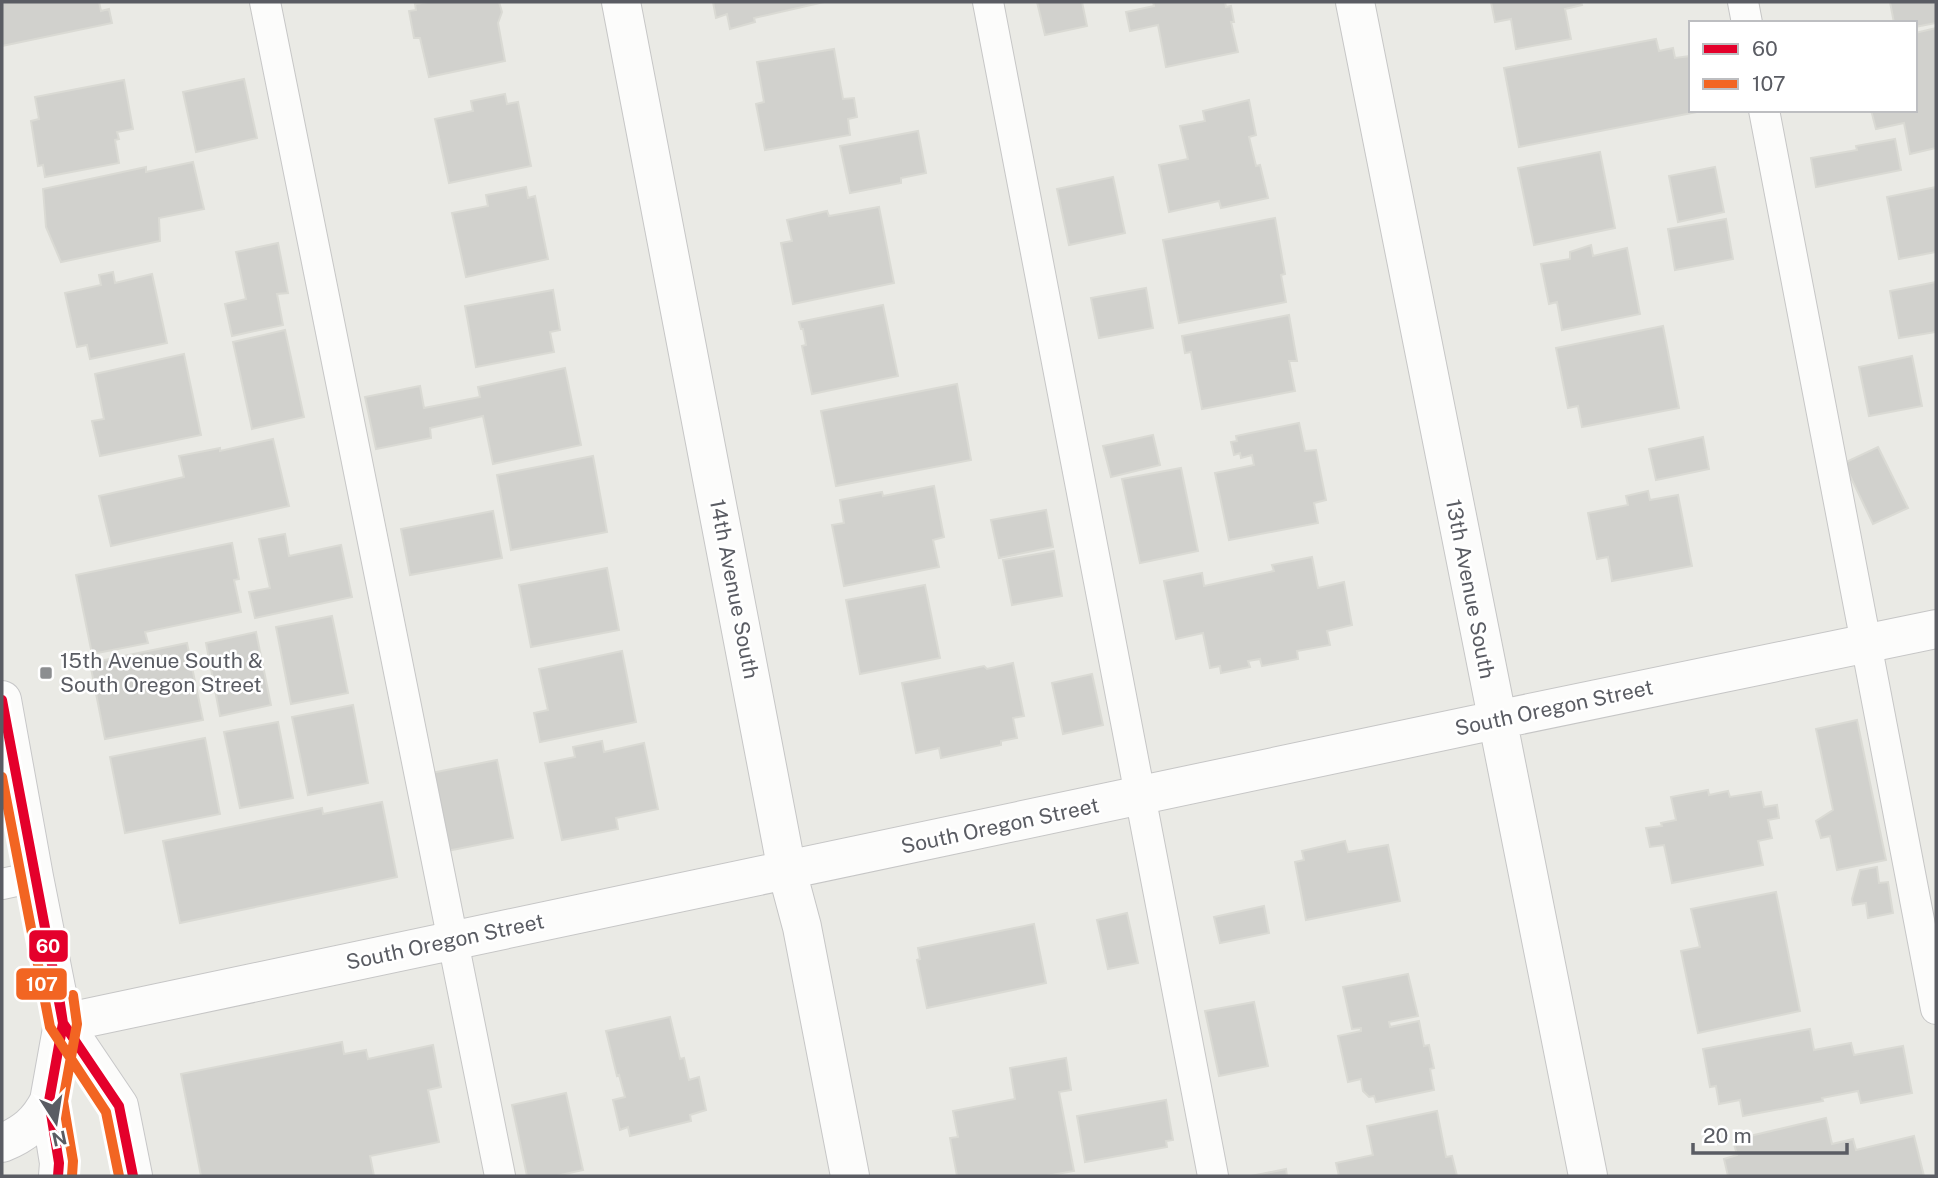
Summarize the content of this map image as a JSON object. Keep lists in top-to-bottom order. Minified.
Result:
{"streets":{"street":["14th Avenue South","13th Avenue South","South Oregon Street"]},"crossings":[["14th Avenue South","South Oregon Street"],["13th Avenue South","South Oregon Street"]],"places":{"transit":["15th Avenue South & South Oregon Street"]},"lines":["transit line 60","transit line 107"],"legend":["60","107"],"scale_bar":"20 m","north":"bottom"}
